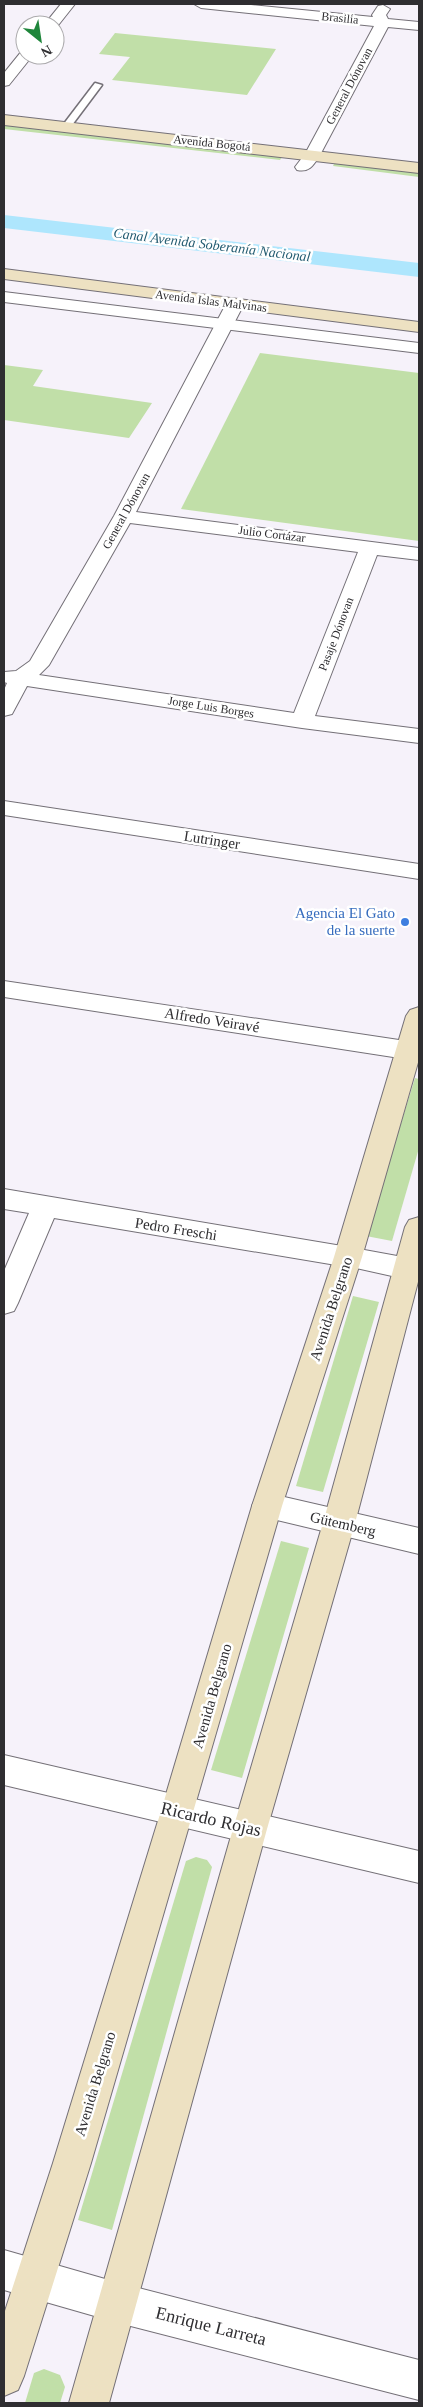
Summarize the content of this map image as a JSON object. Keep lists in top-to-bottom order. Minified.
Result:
{"streets":{"main road":["Avenida Bogotá","Avenida Islas Malvinas","Avenida Belgrano"],"street":["Brasilia","General Dónovan","Julio Cortázar","Pasaje Dónovan","Jorge Luis Borges","Lutringer","Alfredo Veiravé","Pedro Freschi","Gütemberg","Ricardo Rojas","Enrique Larreta"]},"crossings":[["Brasilia","General Dónovan"],["General Dónovan","Avenida Bogotá"],["General Dónovan","Avenida Islas Malvinas"],["General Dónovan","Julio Cortázar"],["General Dónovan","Jorge Luis Borges"],["Julio Cortázar","Pasaje Dónovan"],["Pasaje Dónovan","Jorge Luis Borges"],["Alfredo Veiravé","Avenida Belgrano"],["Pedro Freschi","Avenida Belgrano"],["Avenida Belgrano","Gütemberg"],["Avenida Belgrano","Ricardo Rojas"],["Avenida Belgrano","Enrique Larreta"]],"water":["Canal Avenida Soberanía Nacional"],"places":["Agencia El Gato de la suerte"],"north":"bottom right"}
